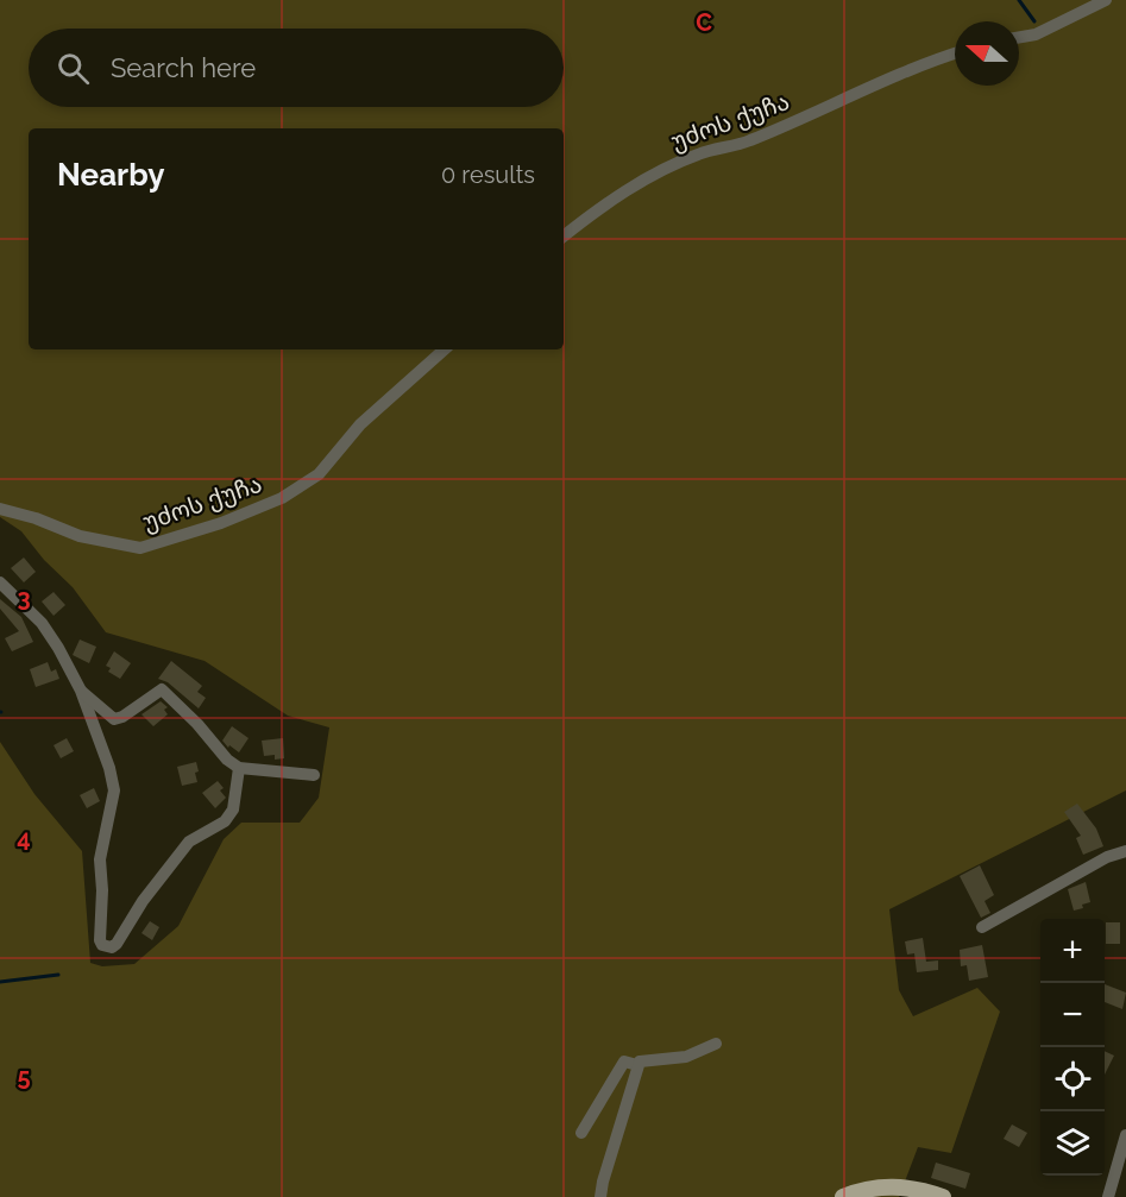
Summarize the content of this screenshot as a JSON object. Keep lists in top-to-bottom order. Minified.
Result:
{"streets":{"street":["უძოს ქუჩა"]},"north":"left","page":{"search":"Search here","heading":["Nearby","0 results"],"map_buttons":["+","−"]},"grid":{"columns":["C"],"rows":["3","4","5"]}}
